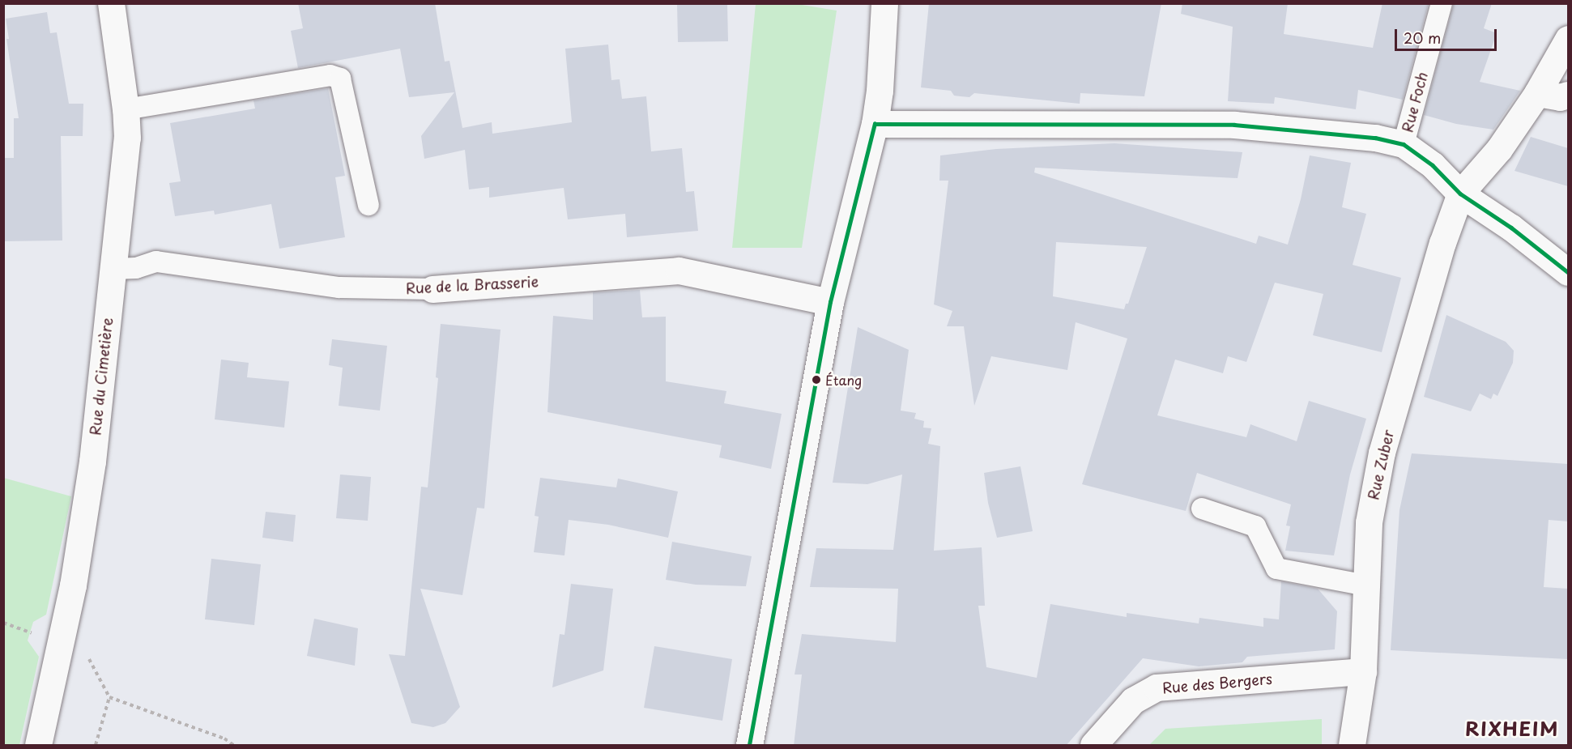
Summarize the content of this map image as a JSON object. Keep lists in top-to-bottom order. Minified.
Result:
{"streets":{"street":["Rue Foch","Rue de la Brasserie","Rue du Cimetière","Rue Zuber","Rue des Bergers"]},"crossings":[["Rue Foch","Rue Zuber"],["Rue de la Brasserie","Rue du Cimetière"],["Rue Zuber","Rue des Bergers"]],"districts":["RIXHEIM"],"places":["Étang"],"scale_bar":"20 m"}
